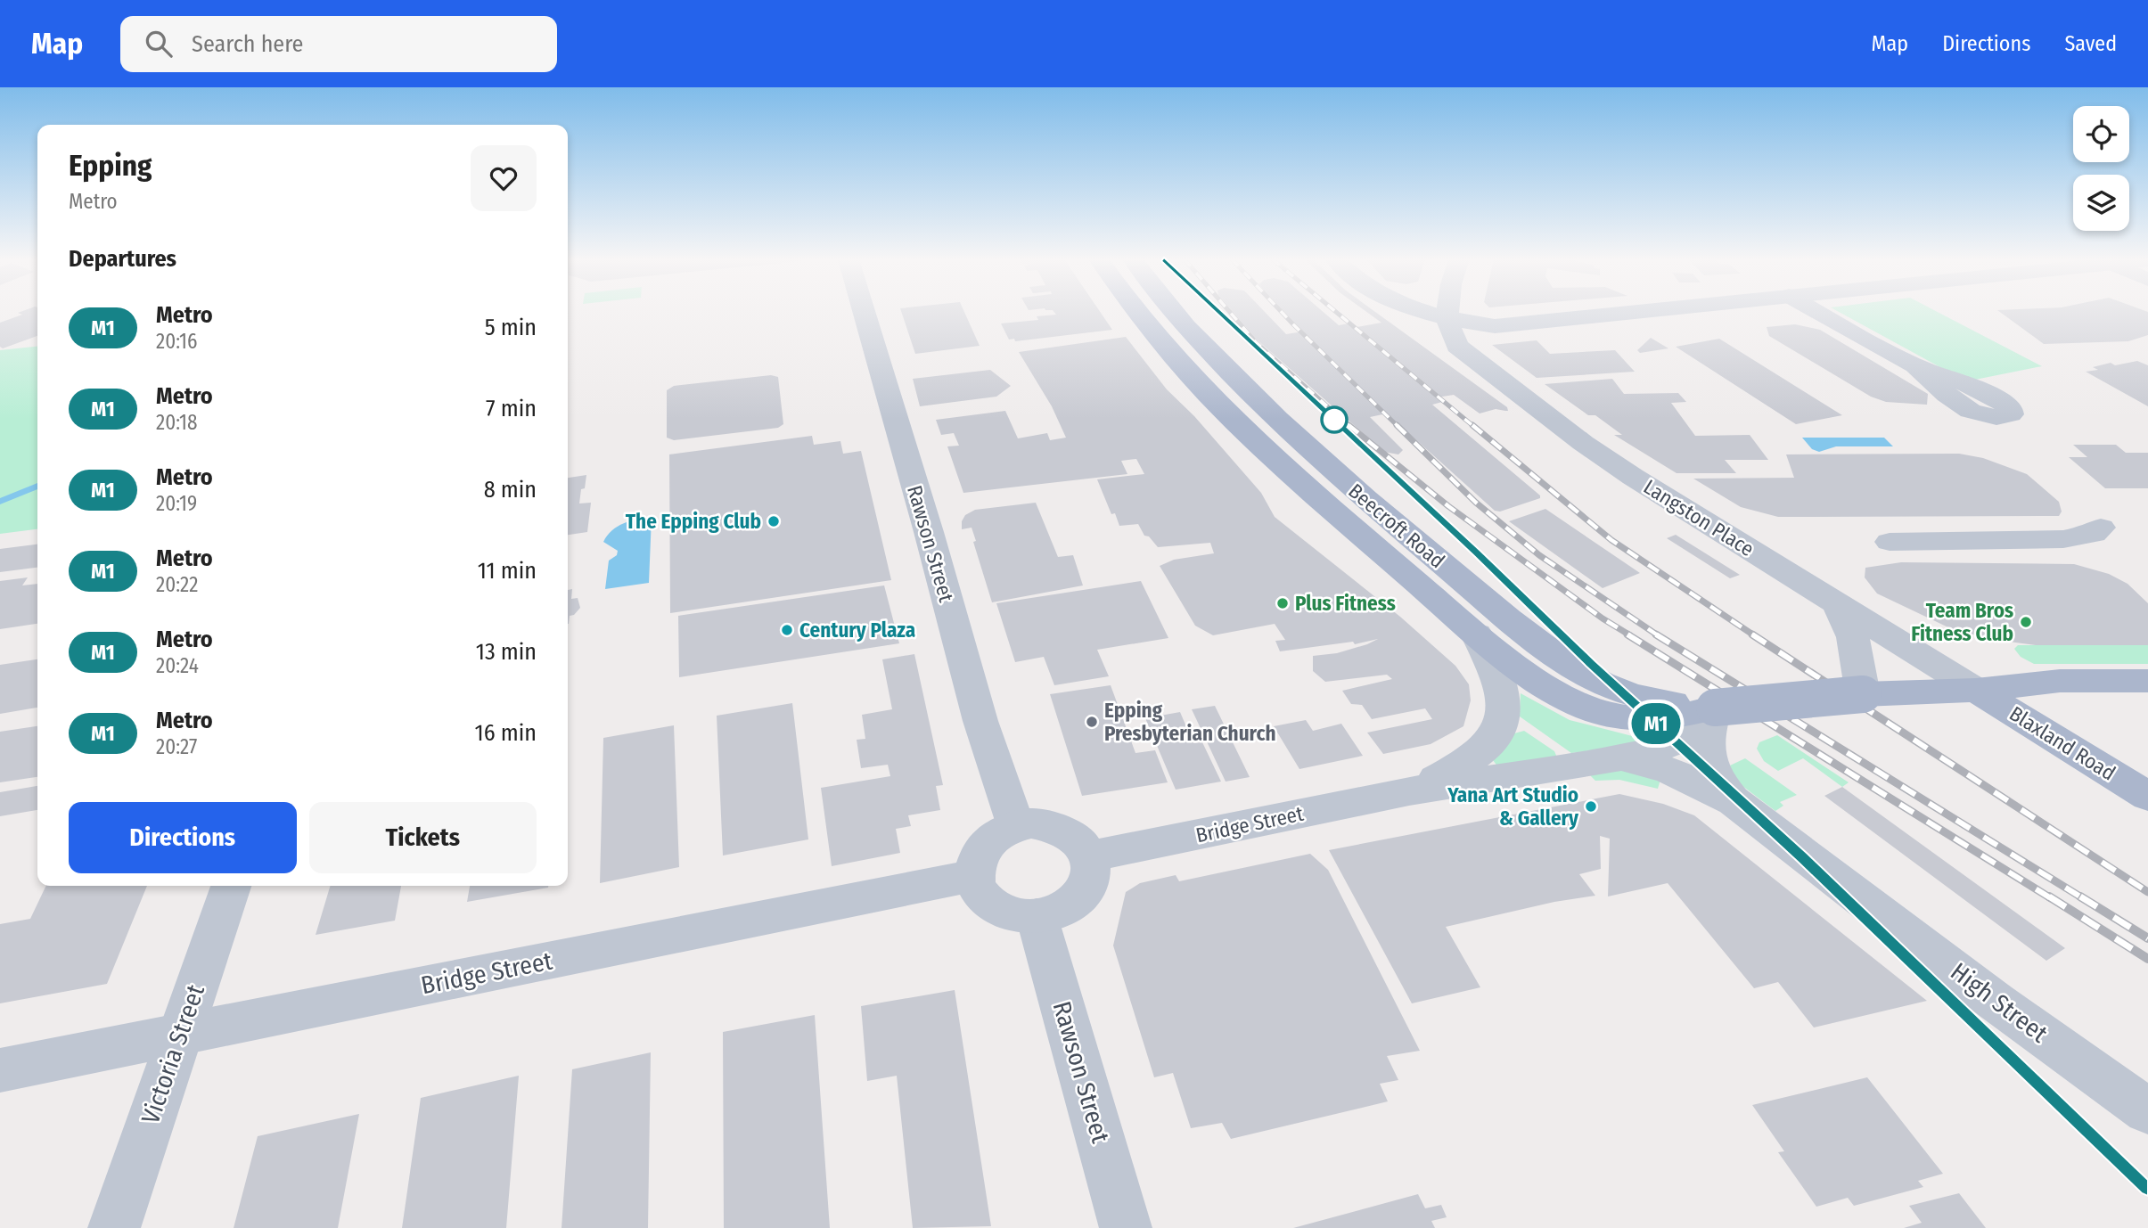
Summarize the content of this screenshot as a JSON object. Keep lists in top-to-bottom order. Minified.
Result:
{"streets":{"main road":["Beecroft Road","Blaxland Road"],"street":["Langston Place","Rawson Street","Bridge Street","High Street","Victoria Street"]},"crossings":[["Langston Place","Beecroft Road"],["Langston Place","Blaxland Road"],["Beecroft Road","Blaxland Road"],["Beecroft Road","Bridge Street"],["Beecroft Road","High Street"],["Rawson Street","Bridge Street"],["Bridge Street","High Street"],["Bridge Street","Victoria Street"]],"places":["The Epping Club","Plus Fitness","Team Bros Fitness Club","Century Plaza","Epping Presbyterian Church","Yana Art Studio & Gallery"],"lines":["metro line M1"],"page":{"header":"Map","search":"Search here","nav":["Map","Directions","Saved"],"on_map":"M1","heading":[["Epping","Metro"],"Departures"],"list":[{"mark":"M1","name":"Metro","note":"20:16","value":"5 min"},{"mark":"M1","name":"Metro","note":"20:18","value":"7 min"},{"mark":"M1","name":"Metro","note":"20:19","value":"8 min"},{"mark":"M1","name":"Metro","note":"20:22","value":"11 min"},{"mark":"M1","name":"Metro","note":"20:24","value":"13 min"},{"mark":"M1","name":"Metro","note":"20:27","value":"16 min"}],"buttons":["Directions","Tickets"]}}
